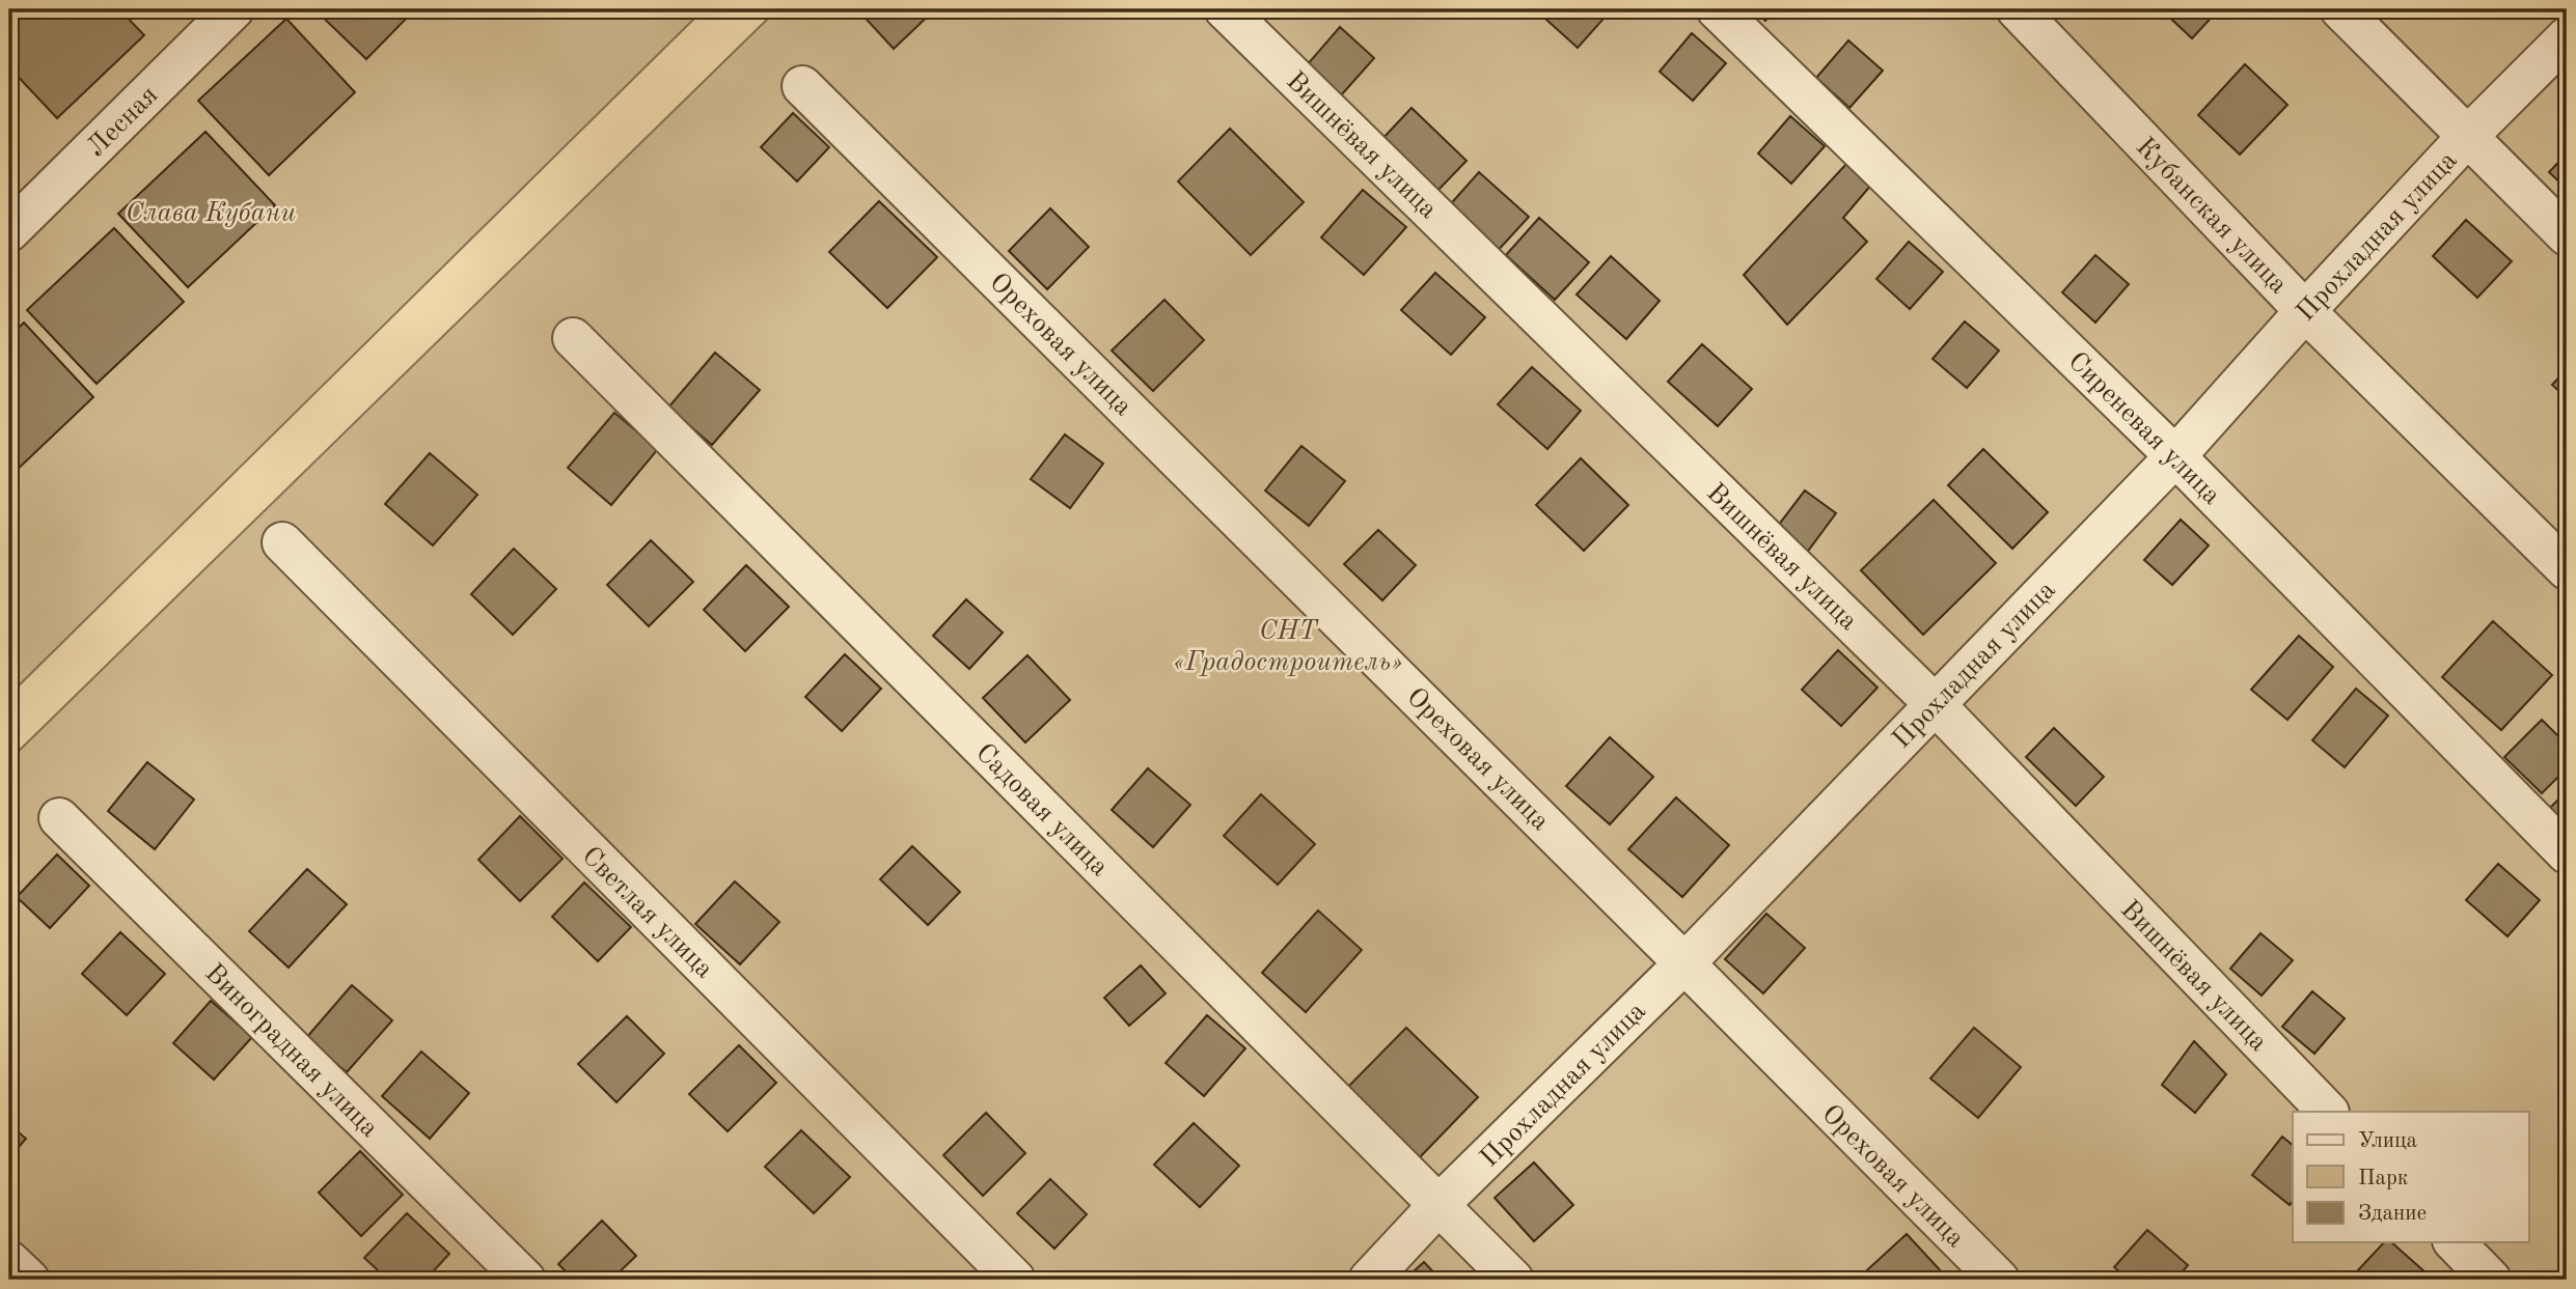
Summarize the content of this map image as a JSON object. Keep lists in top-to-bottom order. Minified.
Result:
{"streets":{"street":["Лесная","Вишнёвая улица","Кубанская улица","Прохладная улица","Ореховая улица","Сиреневая улица","Садовая улица","Светлая улица","Виноградная улица"]},"crossings":[["Вишнёвая улица","Прохладная улица"],["Кубанская улица","Прохладная улица"],["Прохладная улица","Ореховая улица"],["Прохладная улица","Сиреневая улица"],["Прохладная улица","Садовая улица"]],"parks":["Слава Кубани","СНТ «Градостроитель»"],"legend":["Улица","Парк","Здание"]}
